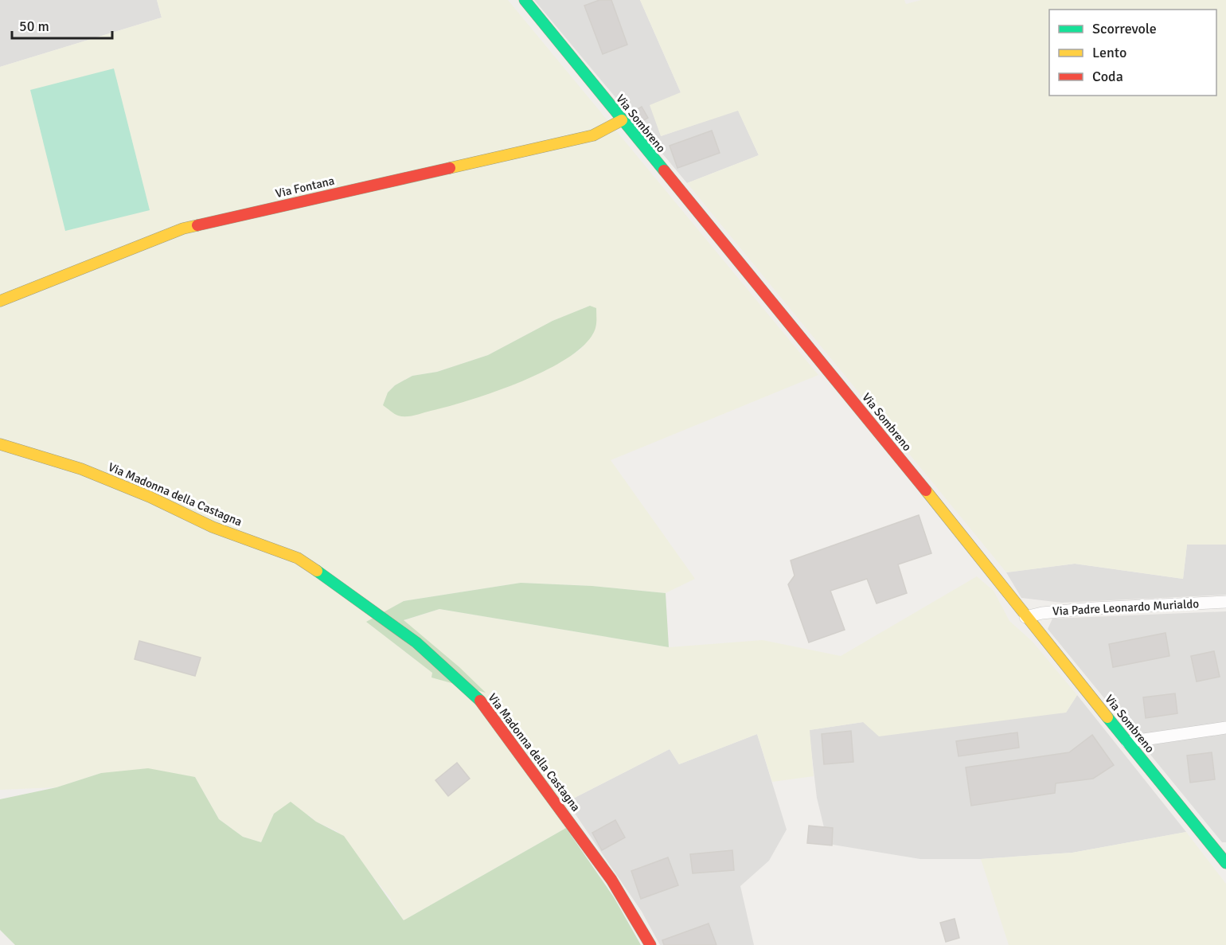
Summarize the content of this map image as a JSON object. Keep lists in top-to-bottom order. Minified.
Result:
{"streets":{"street":["Via Sombreno","Via Fontana","Via Madonna della Castagna","Via Padre Leonardo Murialdo"]},"crossings":[["Via Sombreno","Via Fontana"],["Via Sombreno","Via Padre Leonardo Murialdo"]],"legend":["Scorrevole","Lento","Coda"],"scale_bar":"50 m"}
